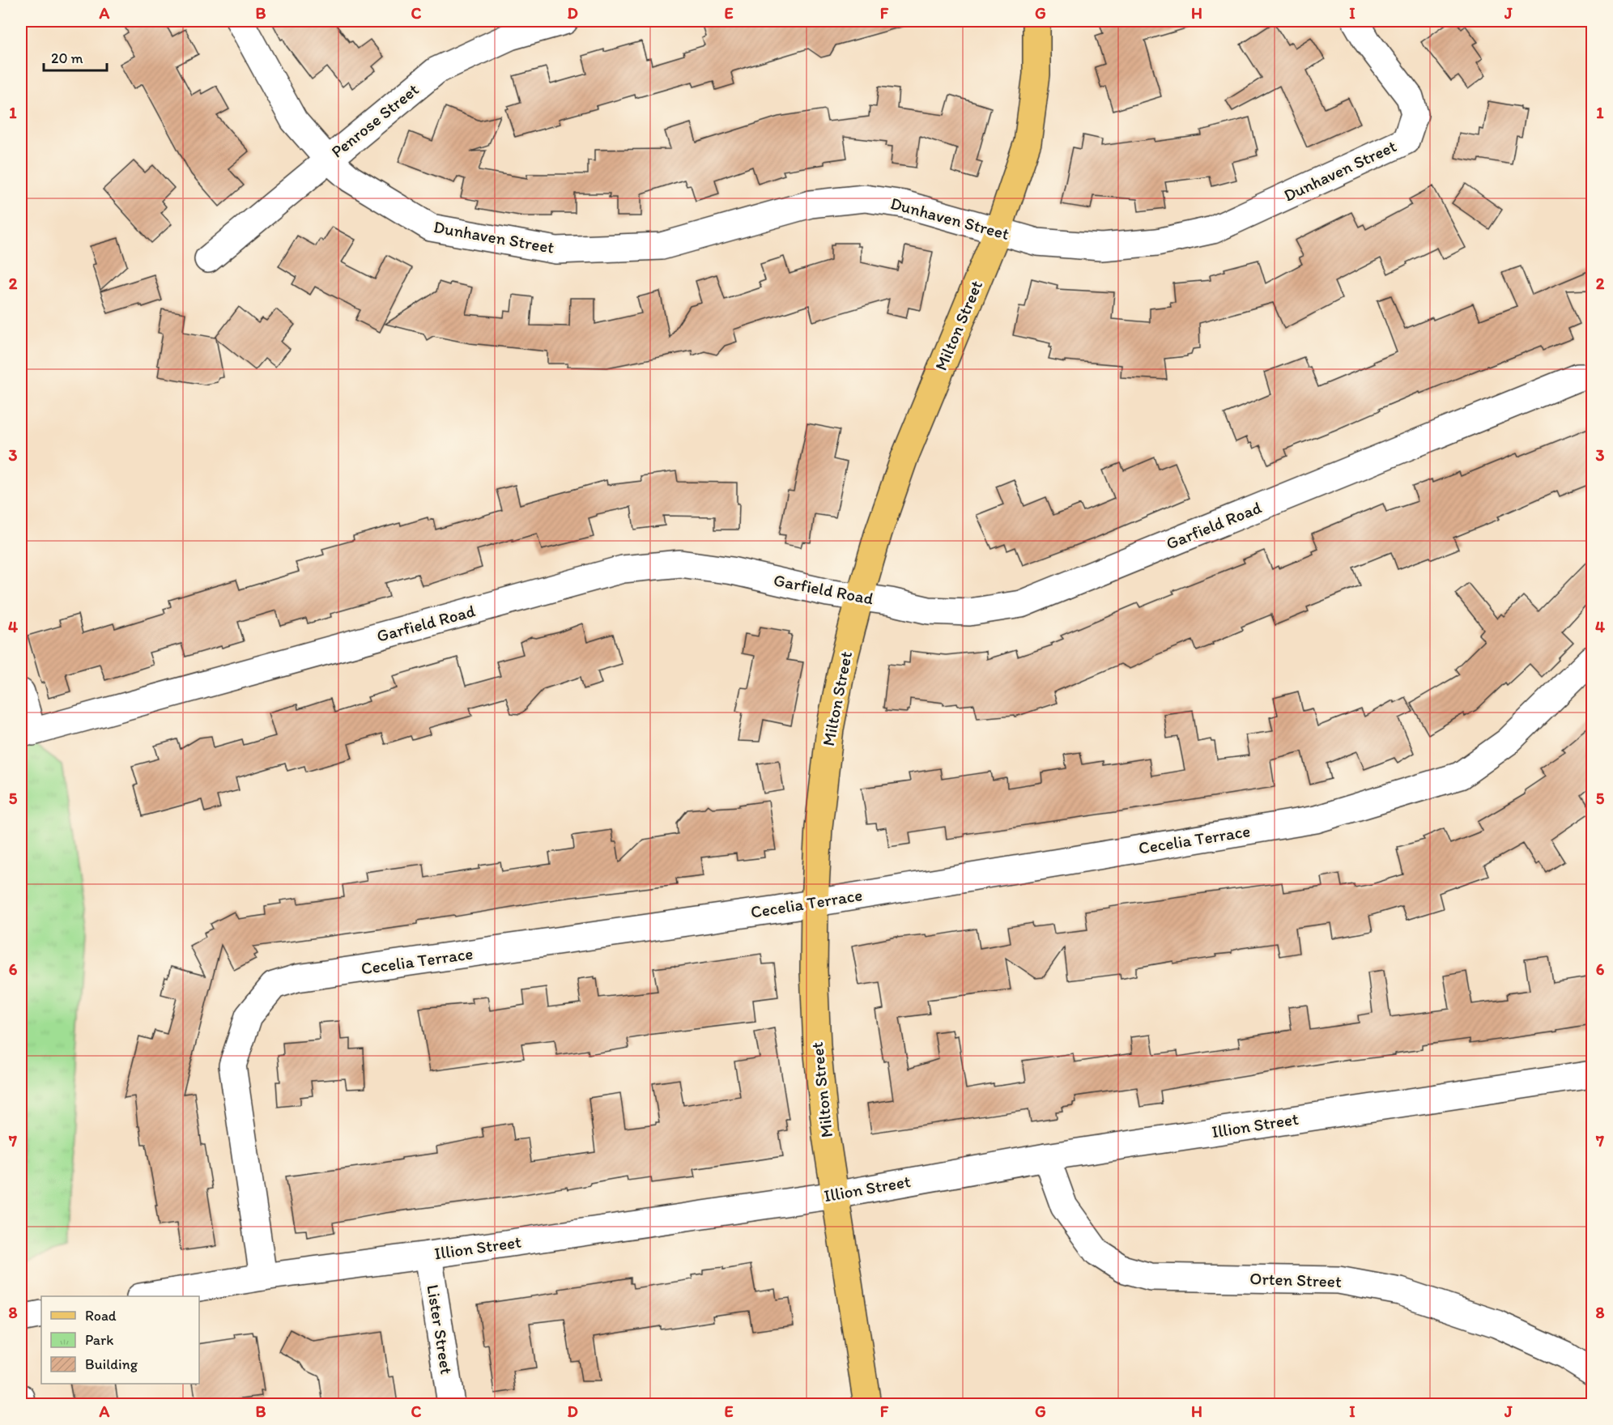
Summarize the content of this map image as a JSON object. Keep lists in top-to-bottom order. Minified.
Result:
{"streets":{"main road":["Milton Street"],"street":["Penrose Street","Dunhaven Street","Garfield Road","Cecelia Terrace","Illion Street","Orten Street","Lister Street"]},"crossings":[["Penrose Street","Dunhaven Street"],["Dunhaven Street","Milton Street"],["Milton Street","Garfield Road"],["Milton Street","Cecelia Terrace"],["Milton Street","Illion Street"],["Cecelia Terrace","Illion Street"],["Illion Street","Orten Street"],["Illion Street","Lister Street"]],"legend":["Road","Park","Building"],"scale_bar":"20 m","grid":{"columns":["A","B","C","D","E","F","G","H","I","J"],"rows":["1","2","3","4","5","6","7","8"]}}
